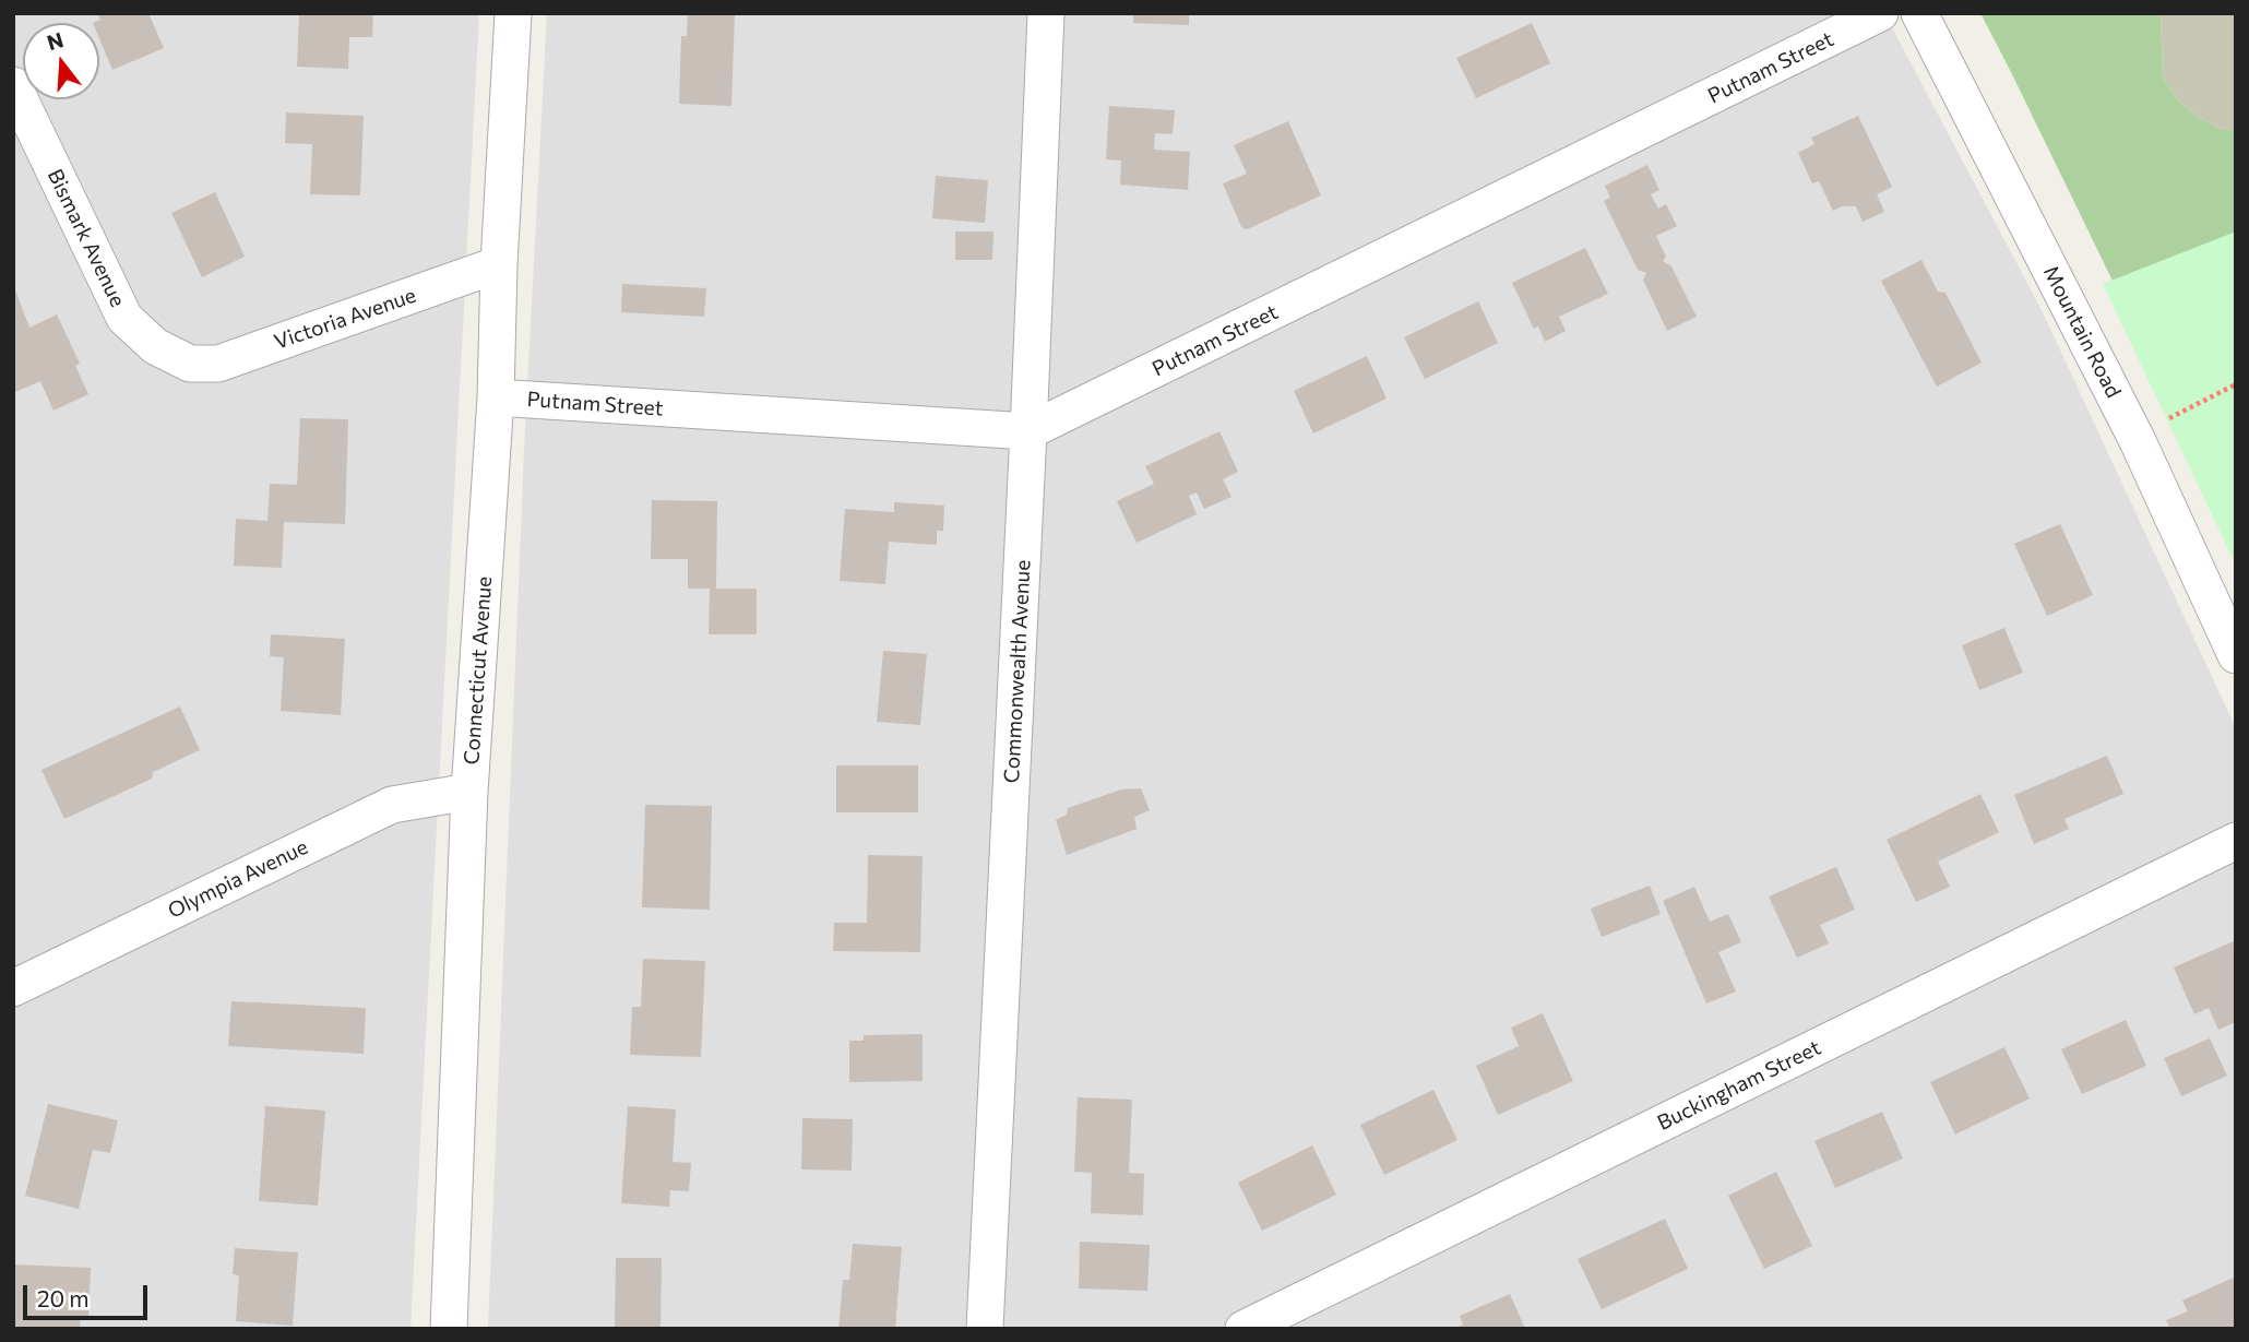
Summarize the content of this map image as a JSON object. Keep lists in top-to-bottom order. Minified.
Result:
{"streets":{"street":["Putnam Street","Bismark Avenue","Victoria Avenue","Mountain Road","Connecticut Avenue","Commonwealth Avenue","Olympia Avenue","Buckingham Street"]},"crossings":[["Putnam Street","Connecticut Avenue"],["Putnam Street","Commonwealth Avenue"],["Bismark Avenue","Victoria Avenue"],["Victoria Avenue","Connecticut Avenue"],["Connecticut Avenue","Olympia Avenue"]],"scale_bar":"20 m","north":"top"}
